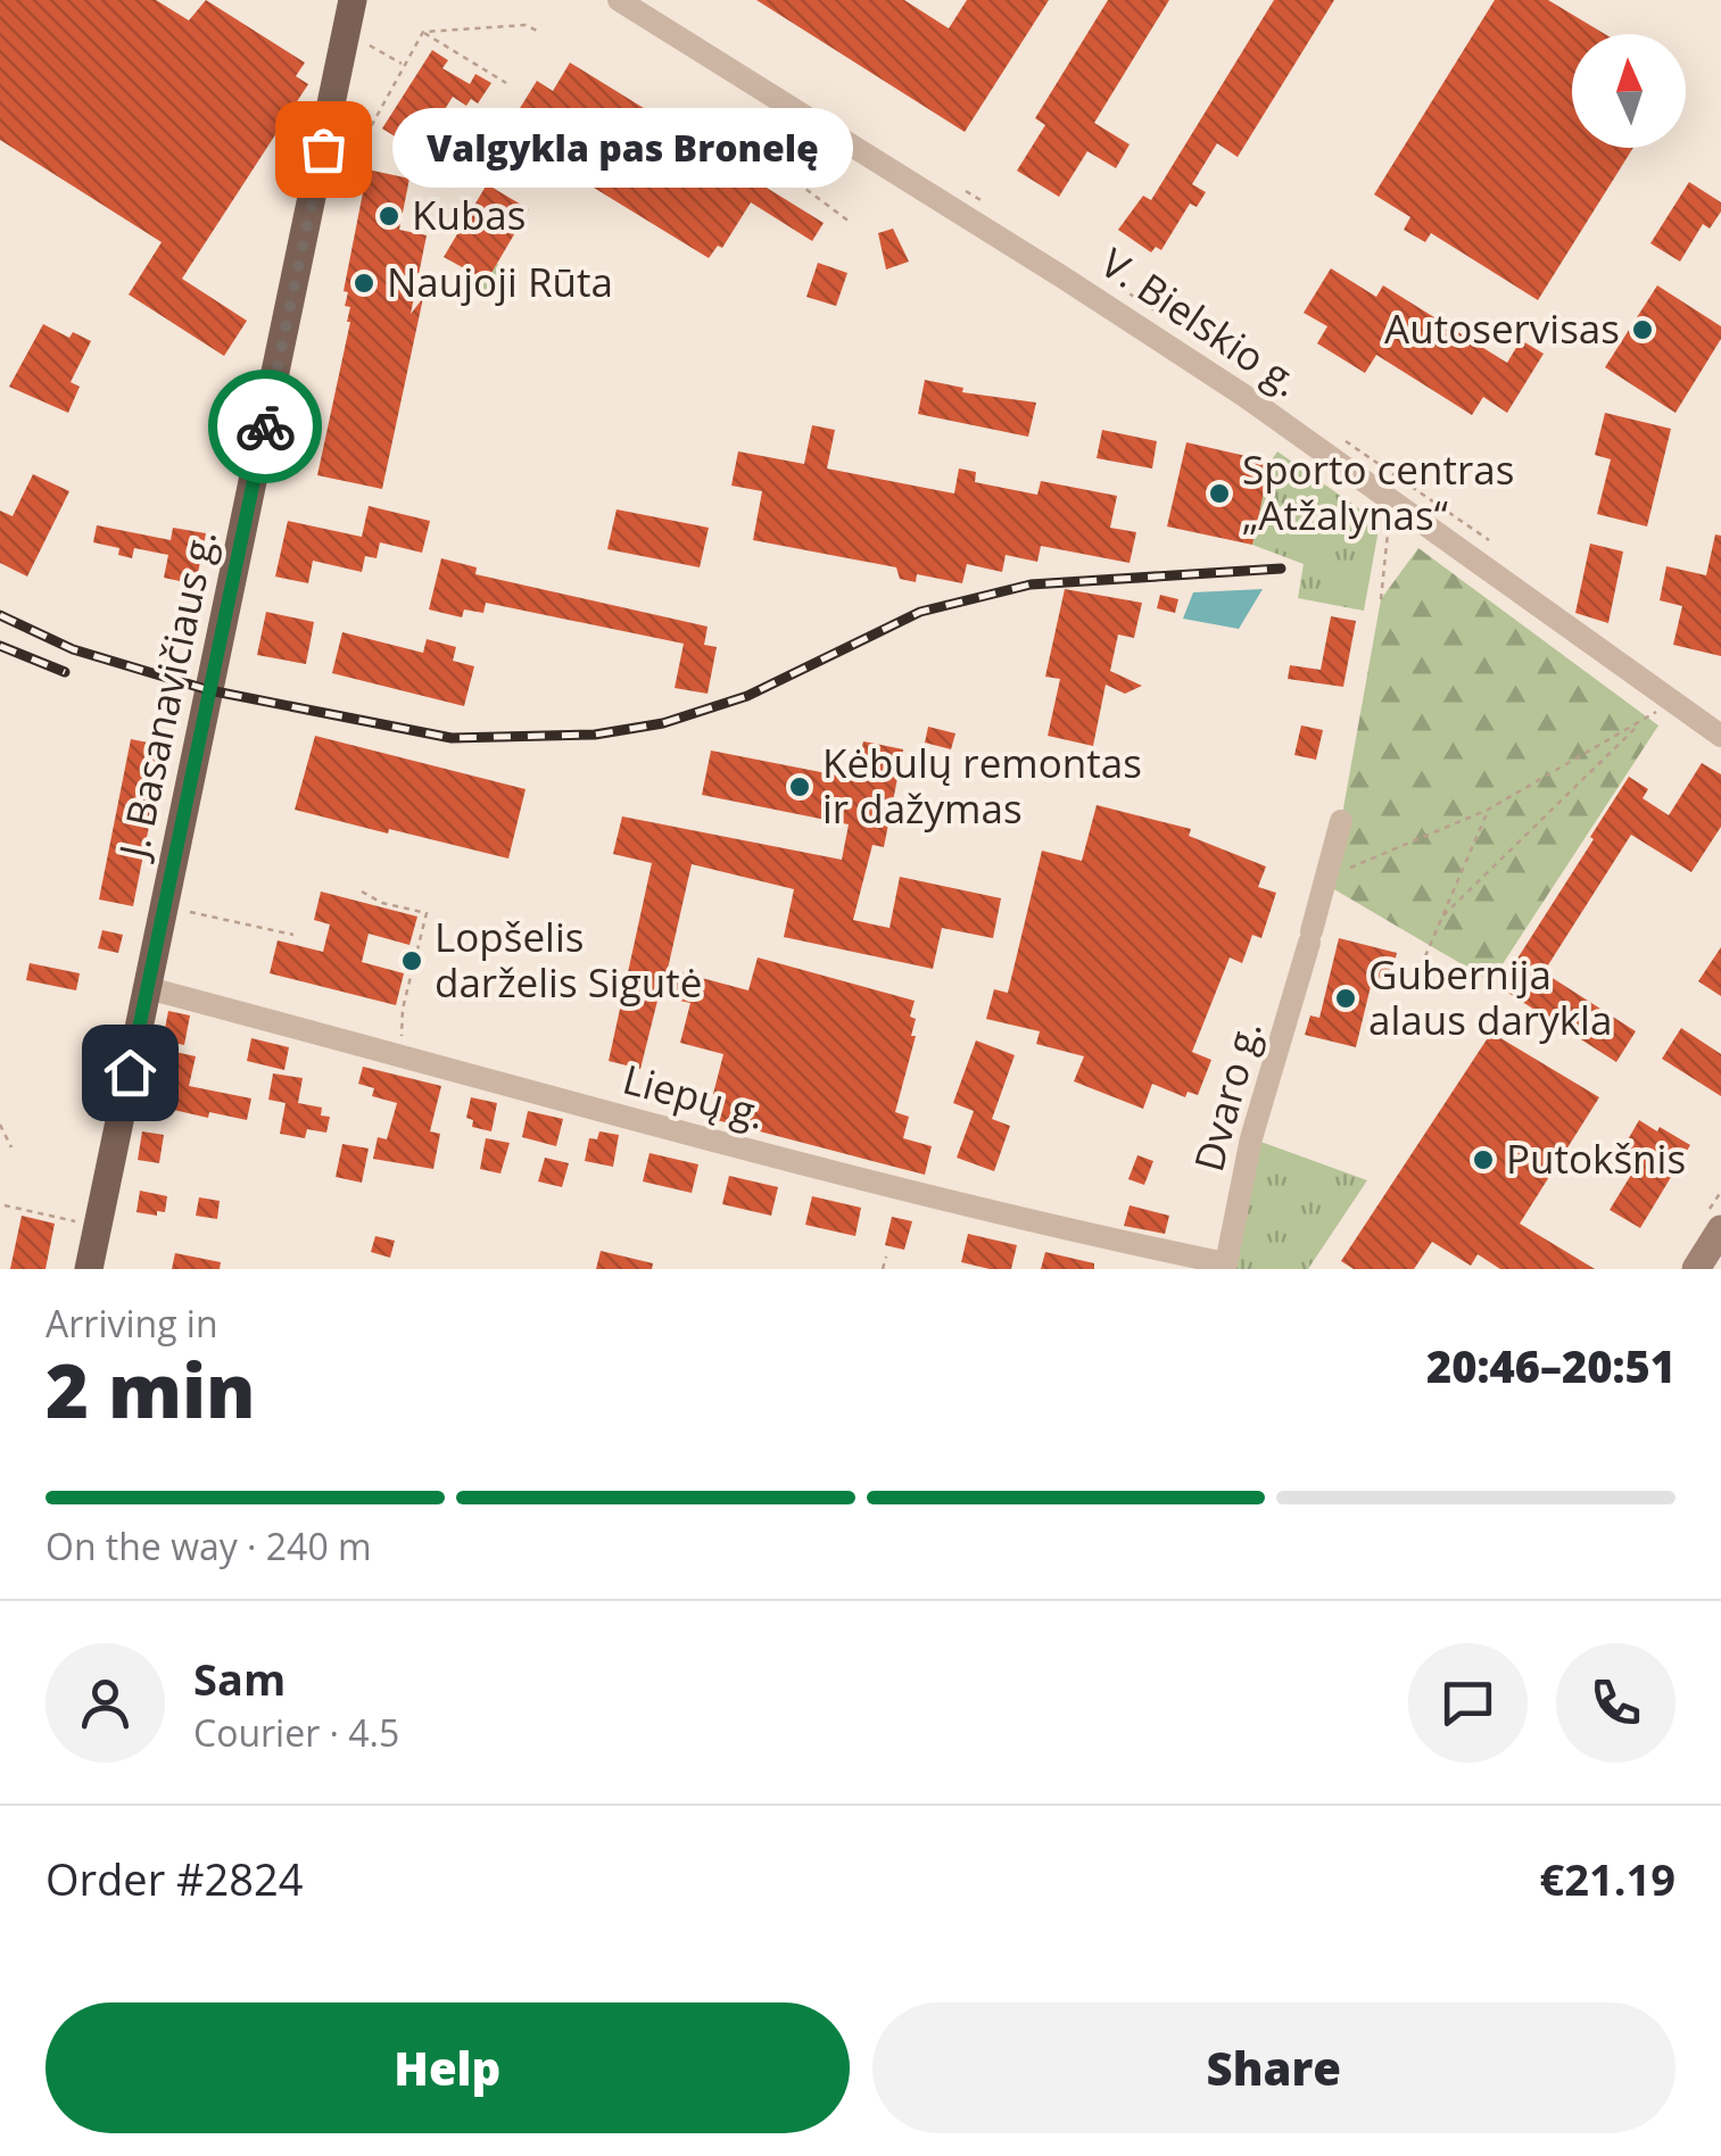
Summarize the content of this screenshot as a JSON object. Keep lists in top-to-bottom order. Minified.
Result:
{"streets":{"main road":["J. Basanavičiaus g."],"street":["V. Bielskio g.","Dvaro g.","Liepų g."]},"crossings":[["J. Basanavičiaus g.","Liepų g."],["Dvaro g.","Liepų g."]],"places":["Valgykla pas Bronelę","Kubas","Naujoji Rūta","Autoservisas","Sporto centras „Atžalynas“","Kėbulų remontas ir dažymas","Lopšelis darželis Sigutė","Gubernija alaus darykla","Putokšnis"],"north":"top","page":{"bubble":"Valgykla pas Bronelę","heading":["2 min","Arriving in","20:46–20:51"],"panel":["Sam","Courier · 4.5","Order #2824","€21.19"],"bar":"On the way · 240 m","buttons":["Help","Share"]}}
